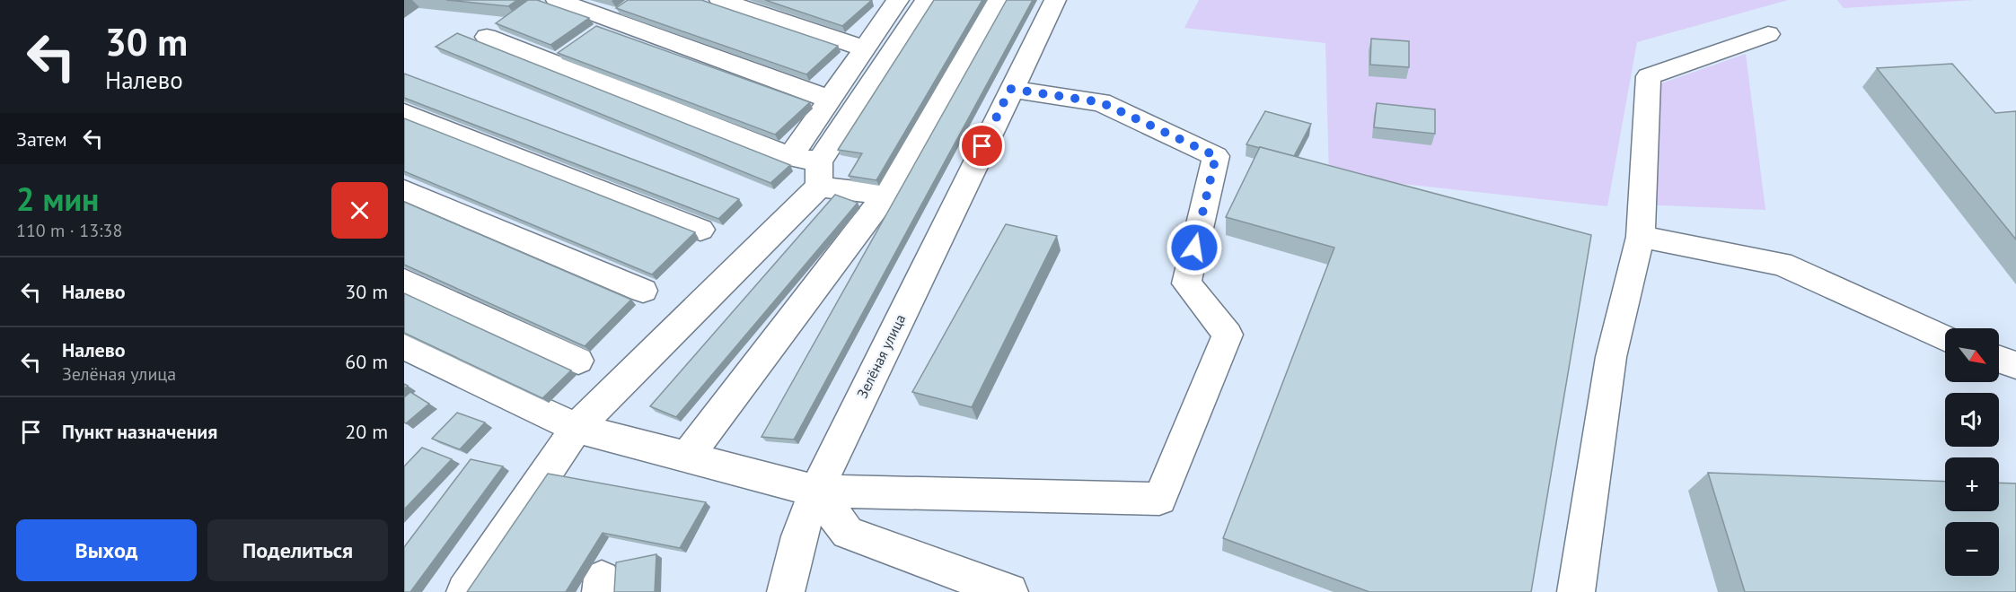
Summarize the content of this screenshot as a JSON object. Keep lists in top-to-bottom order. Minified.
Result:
{"streets":{"street":["Зелёная улица"]},"north":"bottom right","page":{"turn":["30 m","Налево"],"then":"Затем","heading":["2 мин","110 m · 13:38"],"list":[{"name":"Налево","value":"30 m"},{"name":"Налево","note":"Зелёная улица","value":"60 m"},{"name":"Пункт назначения","value":"20 m"}],"map_buttons":["+","−"],"buttons":["Выход","Поделиться"]}}
